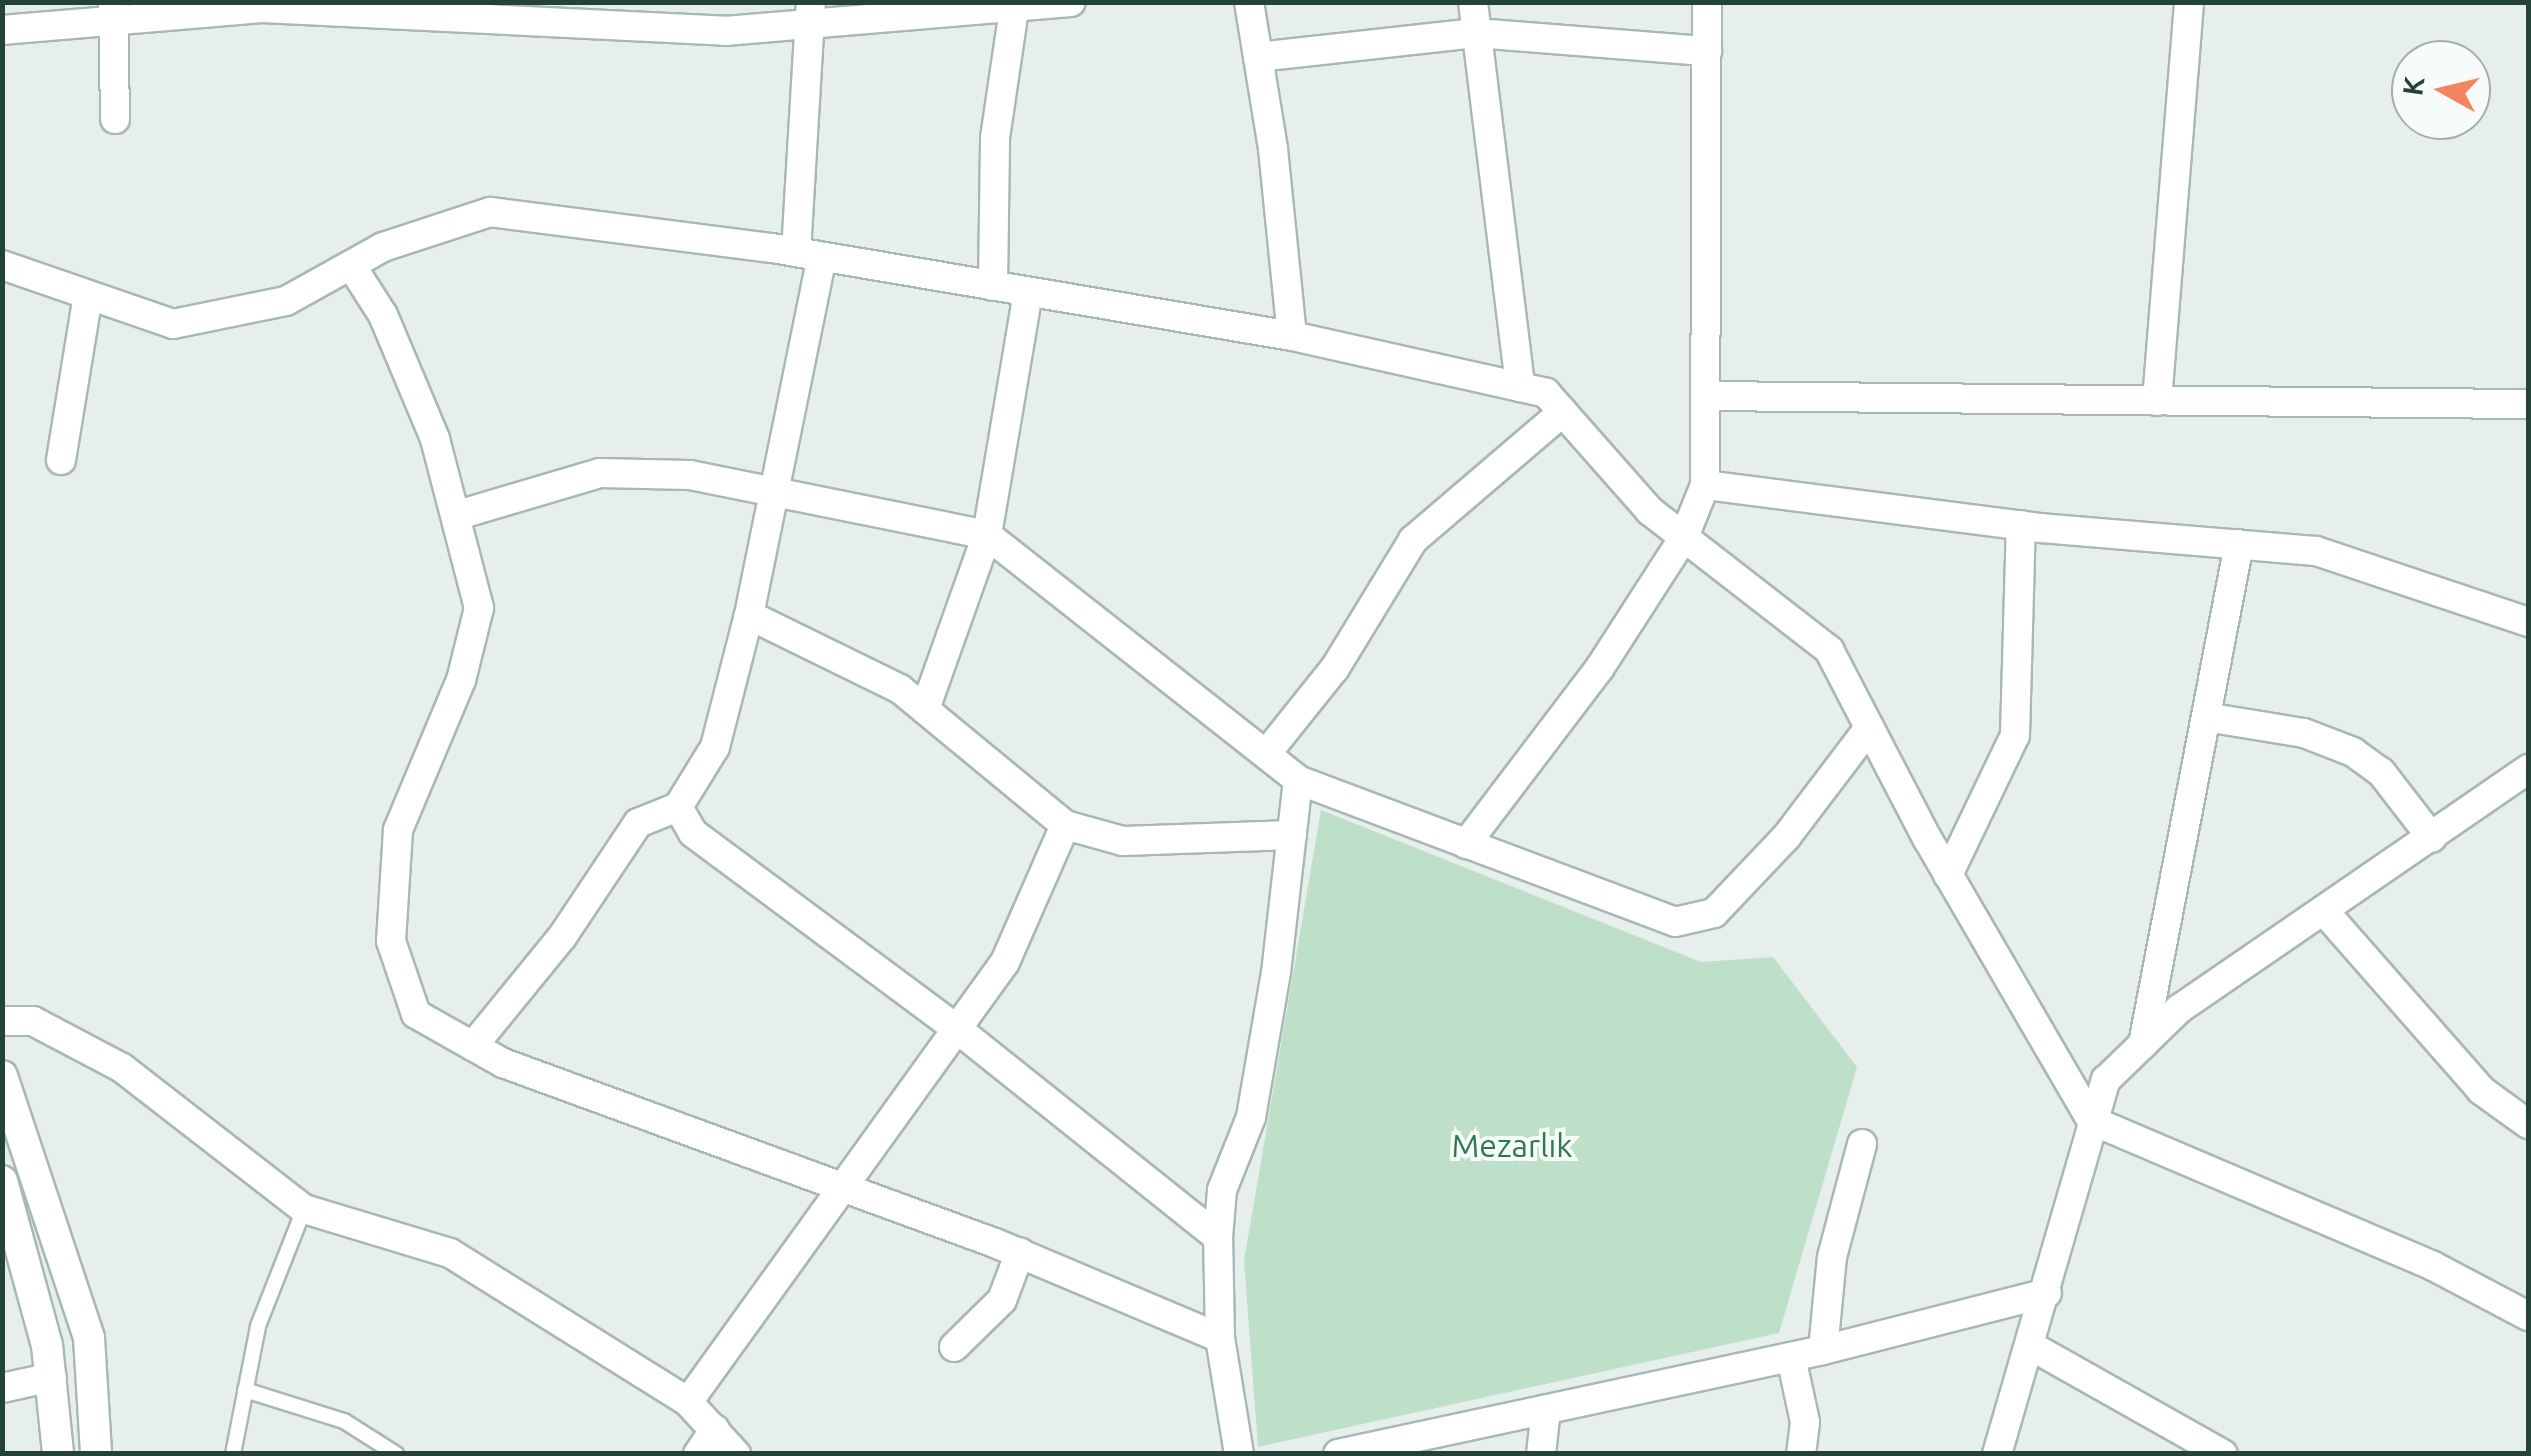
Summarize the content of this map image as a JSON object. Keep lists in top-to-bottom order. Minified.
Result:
{"parks":["Mezarlık"],"north":"left"}
